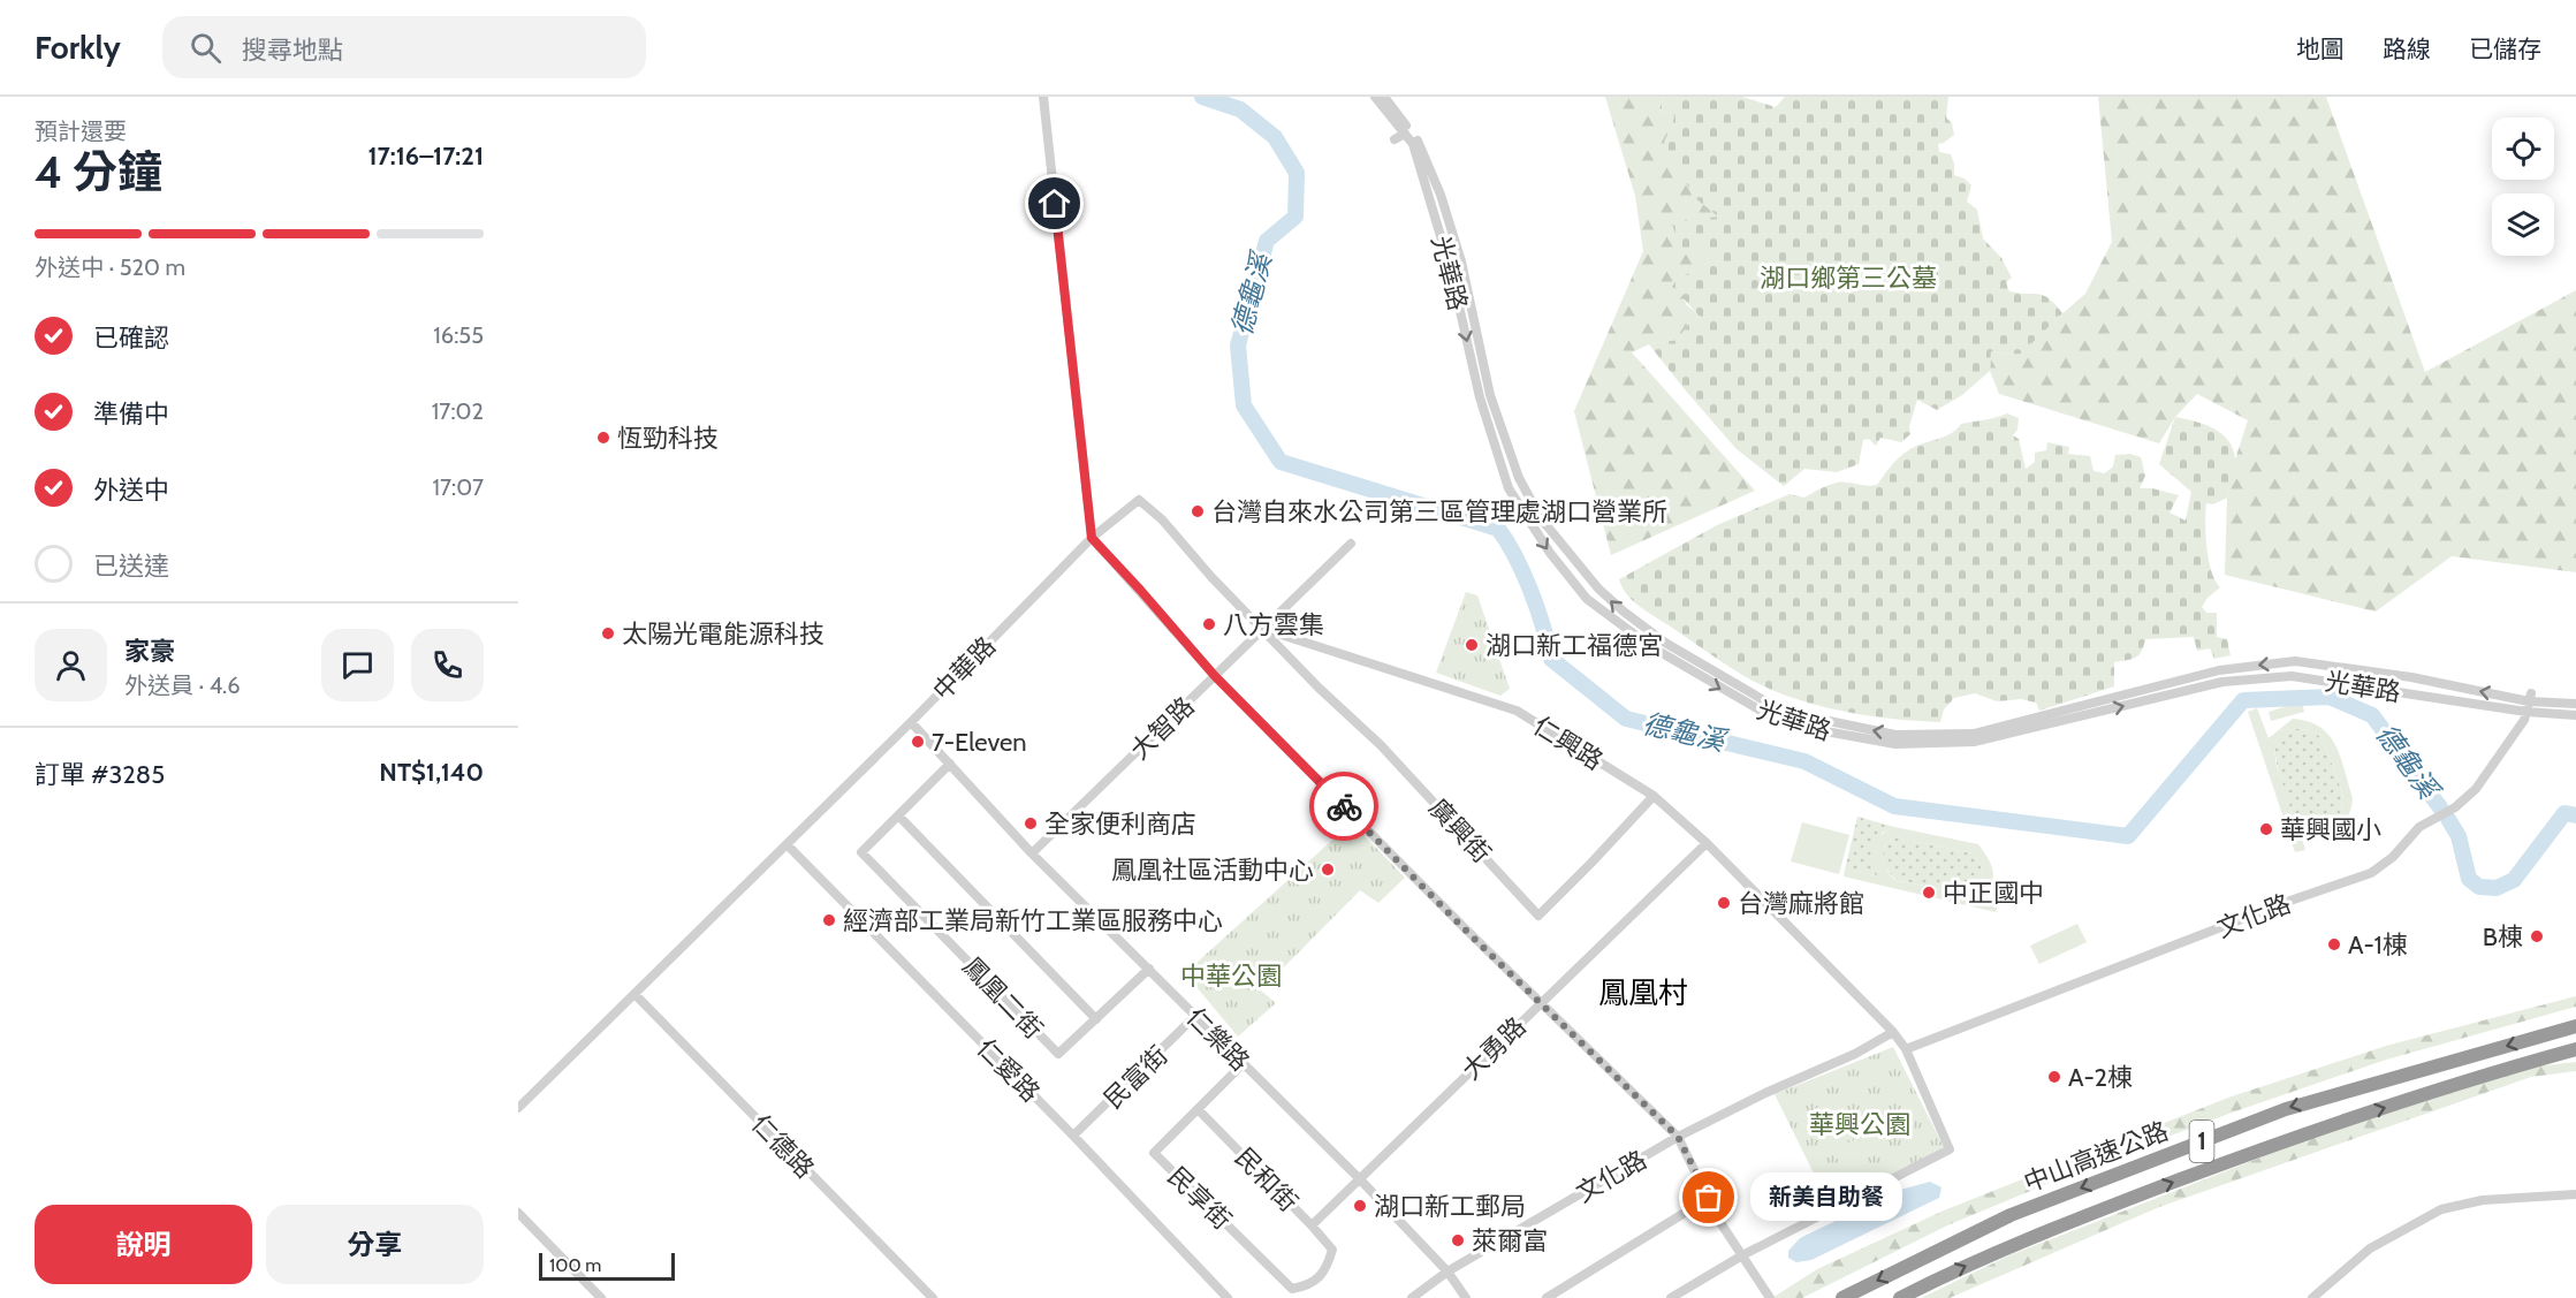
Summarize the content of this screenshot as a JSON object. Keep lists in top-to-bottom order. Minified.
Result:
{"streets":{"highway":["1","中山高速公路"],"street":["光華路","中華路","大智路","仁興路","廣興街","文化路","鳳凰二街","仁樂路","大勇路","仁愛路","民富街","仁德路","民和街","民享街"]},"crossings":[["光華路","文化路"],["中華路","仁興路"],["中華路","仁樂路"],["中華路","仁愛路"],["中華路","仁德路"],["大智路","仁興路"],["大智路","廣興街"],["大智路","仁樂路"],["仁興路","廣興街"],["仁興路","文化路"],["仁興路","大勇路"],["文化路","仁樂路"],["仁樂路","大勇路"],["仁樂路","民富街"],["仁樂路","民享街"],["大勇路","民和街"],["仁愛路","民富街"],["民和街","民享街"]],"districts":["鳳凰村"],"water":["德龜溪"],"parks":["湖口鄉第三公墓","中華公園","華興公園"],"places":["恆勁科技","台灣自來水公司第三區管理處湖口營業所","八方雲集","太陽光電能源科技","湖口新工福德宮","7-Eleven","全家便利商店","華興國小","鳳凰社區活動中心","中正國中","台灣麻將館","經濟部工業局新竹工業區服務中心","B棟","A-1棟","A-2棟","新美自助餐","湖口新工郵局","萊爾富"],"scale_bar":"100 m","page":{"header":"Forkly","search":"搜尋地點","nav":["地圖","路線","已儲存"],"heading":["4 分鐘","預計還要","17:16–17:21"],"panel":["家豪","外送員 · 4.6","訂單 #3285","NT$1,140"],"bar":"外送中 · 520 m","list":[["已確認","16:55"],["準備中","17:02"],["外送中","17:07"],"已送達"],"bubble":"新美自助餐","buttons":["說明","分享"],"scale":"100 m"}}
